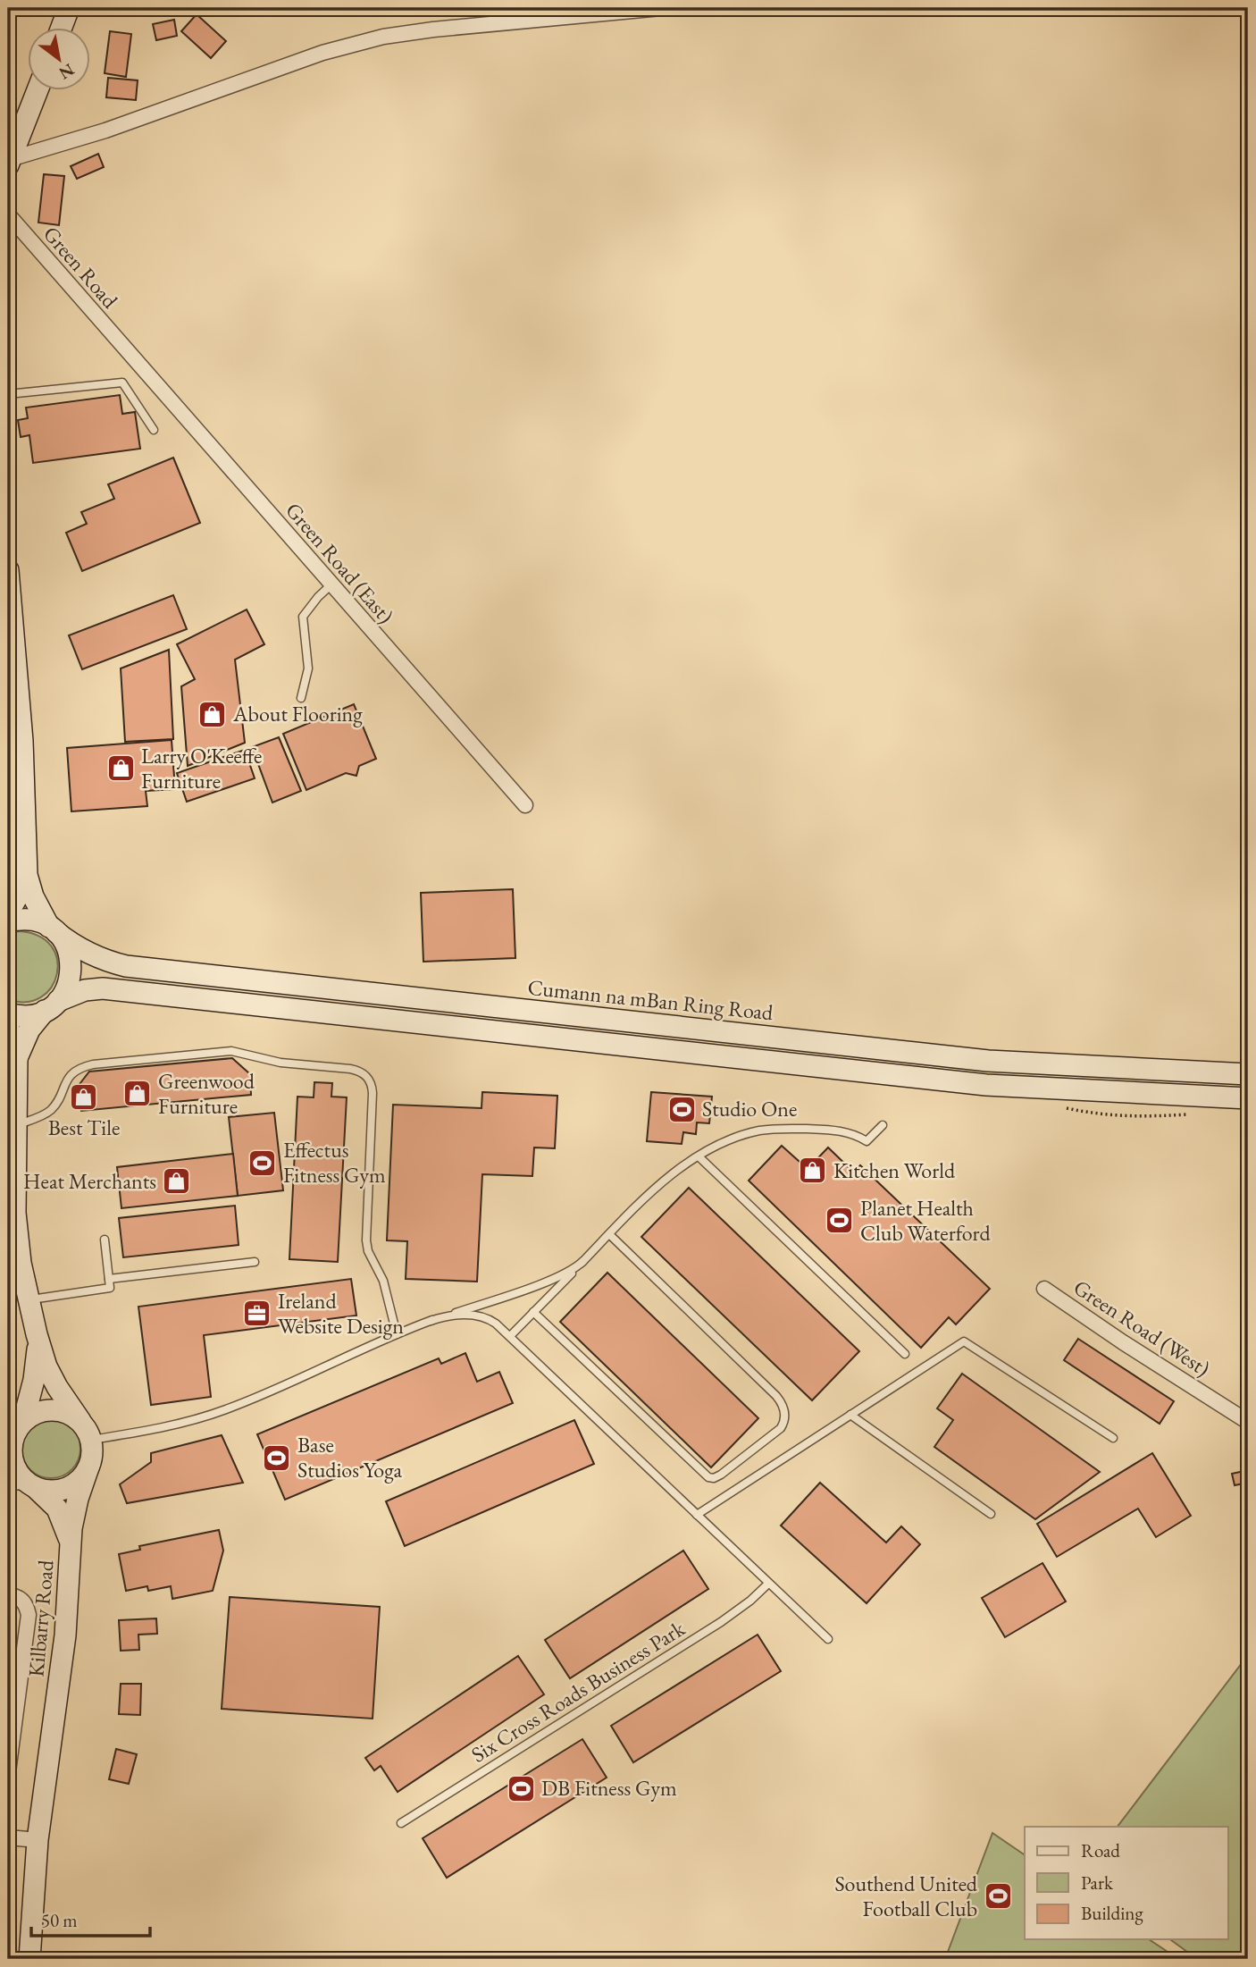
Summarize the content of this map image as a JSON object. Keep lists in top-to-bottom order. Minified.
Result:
{"streets":{"main road":["Cumann na mBan Ring Road","Kilbarry Road"],"street":["Green Road","Green Road (East)","Green Road (West)"],"lane":["Six Cross Roads Business Park"]},"crossings":[["Green Road","Green Road (East)"]],"places":{"shop":["About Flooring","Larry O'Keeffe Furniture","Greenwood Furniture","Best Tile","Kitchen World","Heat Merchants"],"sports":["Studio One","Effectus Fitness Gym","Planet Health Club Waterford","Base Studios Yoga","DB Fitness Gym","Southend United Football Club"],"office":["Ireland Website Design"]},"legend":["Road","Park","Building"],"scale_bar":"50 m","north":"bottom right"}
